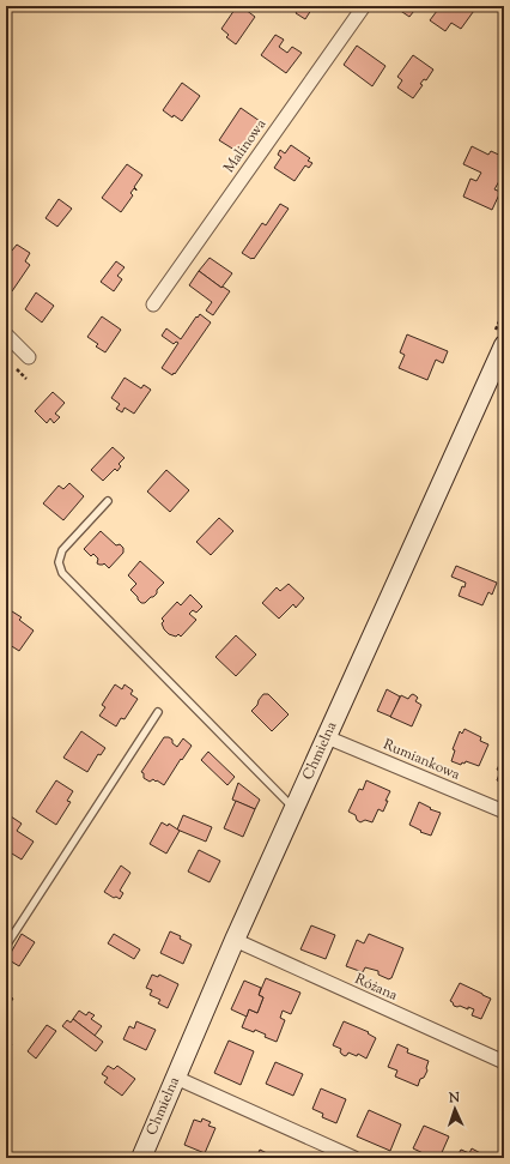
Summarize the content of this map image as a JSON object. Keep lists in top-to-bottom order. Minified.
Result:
{"streets":{"street":["Malinowa","Chmielna","Rumiankowa","Różana"]},"crossings":[["Chmielna","Rumiankowa"],["Chmielna","Różana"]],"north":"top"}
